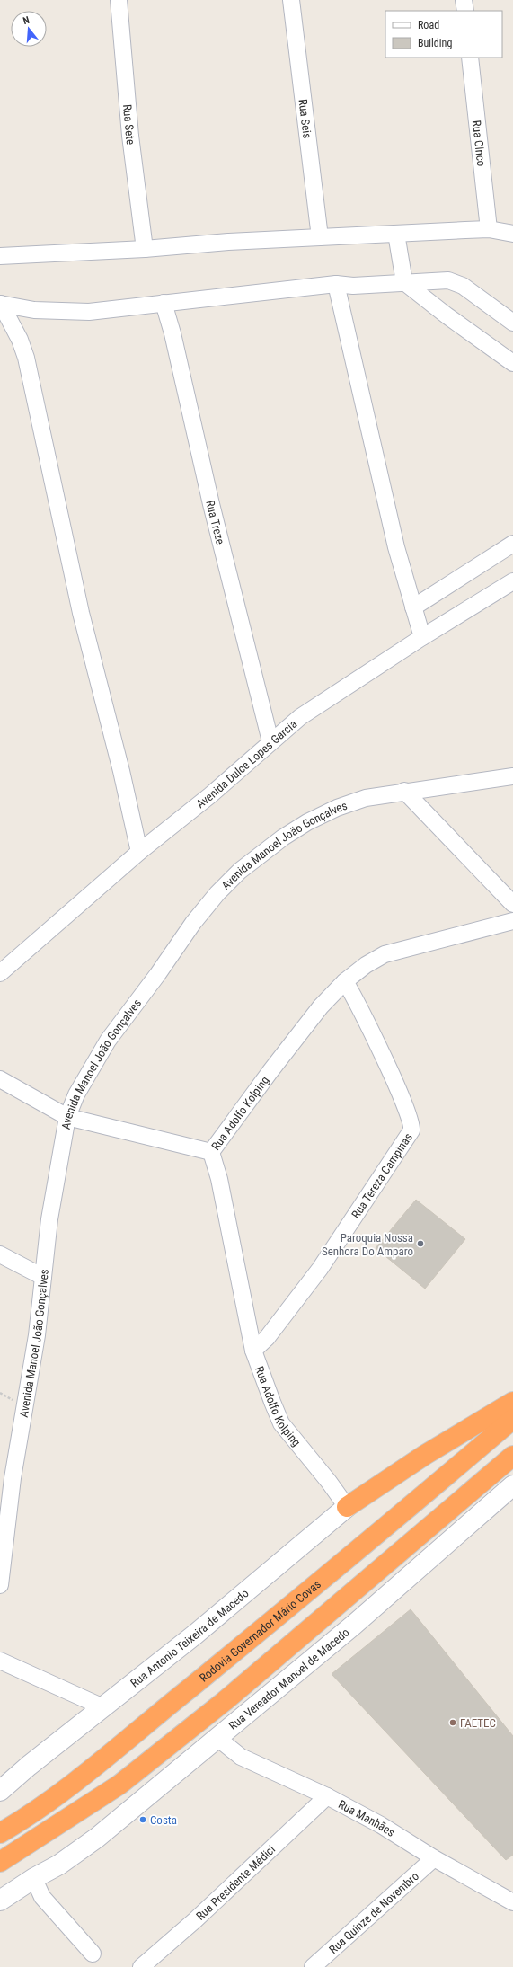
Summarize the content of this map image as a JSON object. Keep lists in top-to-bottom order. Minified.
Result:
{"streets":{"highway":["Rodovia Governador Mário Covas"],"street":["Rua Seis","Rua Sete","Rua Cinco","Rua Treze","Avenida Dulce Lopes Garcia","Avenida Manoel João Gonçalves","Rua Adolfo Kolping","Rua Tereza Campinas","Rua Antonio Teixeira de Macedo","Rua Vereador Manoel de Macedo","Rua Manhães","Rua Presidente Médici","Rua Quinze de Novembro"]},"crossings":[["Rua Treze","Avenida Dulce Lopes Garcia"],["Rua Adolfo Kolping","Rua Tereza Campinas"],["Rua Adolfo Kolping","Rua Antonio Teixeira de Macedo"],["Rua Vereador Manoel de Macedo","Rua Manhães"],["Rua Manhães","Rua Presidente Médici"],["Rua Manhães","Rua Quinze de Novembro"]],"places":["Paroquia Nossa Senhora Do Amparo","FAETEC","Costa"],"legend":["Road","Building"],"north":"top"}
